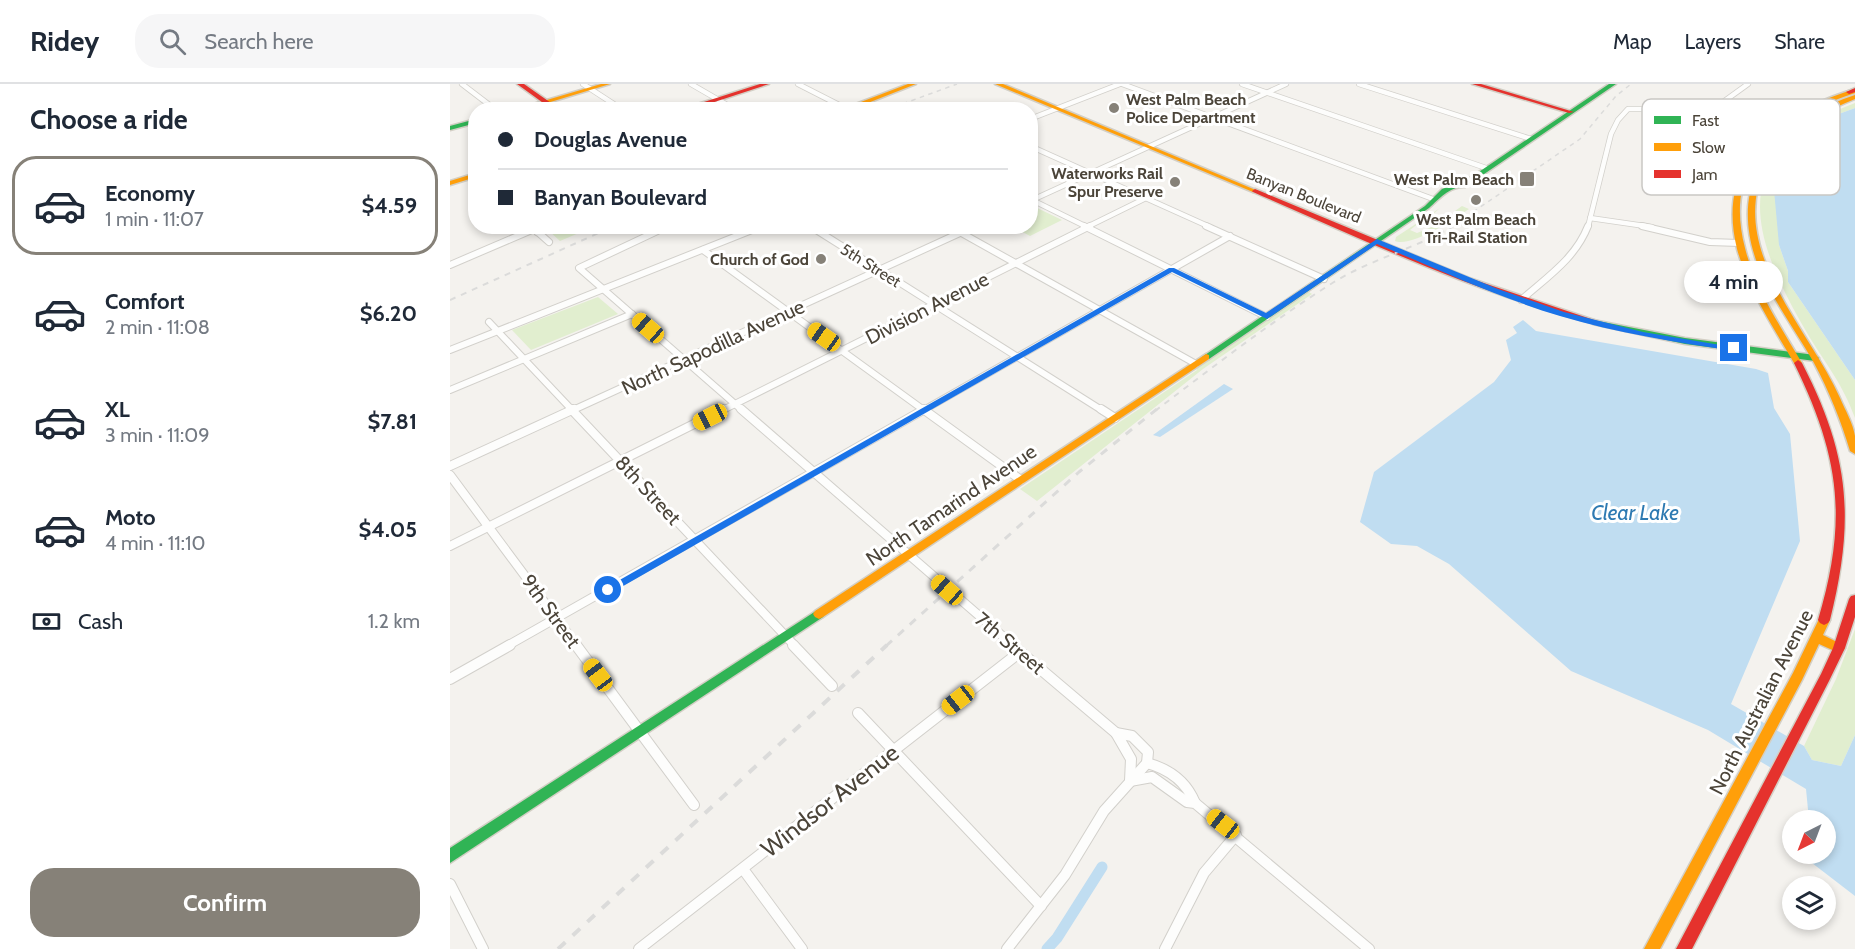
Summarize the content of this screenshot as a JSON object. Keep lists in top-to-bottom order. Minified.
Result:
{"streets":{"street":["Banyan Boulevard","5th Street","Division Avenue","North Sapodilla Avenue","8th Street","North Tamarind Avenue","9th Street","7th Street","North Australian Avenue","Windsor Avenue"]},"crossings":[["Banyan Boulevard","North Tamarind Avenue"],["Banyan Boulevard","North Australian Avenue"],["5th Street","Division Avenue"],["5th Street","North Sapodilla Avenue"],["5th Street","North Tamarind Avenue"],["Division Avenue","8th Street"],["Division Avenue","9th Street"],["Division Avenue","7th Street"],["North Sapodilla Avenue","8th Street"],["North Sapodilla Avenue","7th Street"],["8th Street","North Tamarind Avenue"],["North Tamarind Avenue","9th Street"],["North Tamarind Avenue","7th Street"],["7th Street","Windsor Avenue"]],"water":["Clear Lake"],"places":{"other":["West Palm Beach Police Department","Waterworks Rail Spur Preserve","West Palm Beach Tri-Rail Station","Church of God"],"transit":["West Palm Beach"]},"legend":["Fast","Slow","Jam"],"north":"bottom left","page":{"header":"Ridey","search":"Search here","nav":["Map","Layers","Share"],"heading":"Choose a ride","banner":["Douglas Avenue","Banyan Boulevard"],"list":[{"name":"Economy","note":"1 min · 11:07","value":"$4.59"},{"name":"Comfort","note":"2 min · 11:08","value":"$6.20"},{"name":"XL","note":"3 min · 11:09","value":"$7.81"},{"name":"Moto","note":"4 min · 11:10","value":"$4.05"}],"bubble":"4 min","pay":["Cash","1.2 km"],"buttons":"Confirm"}}
